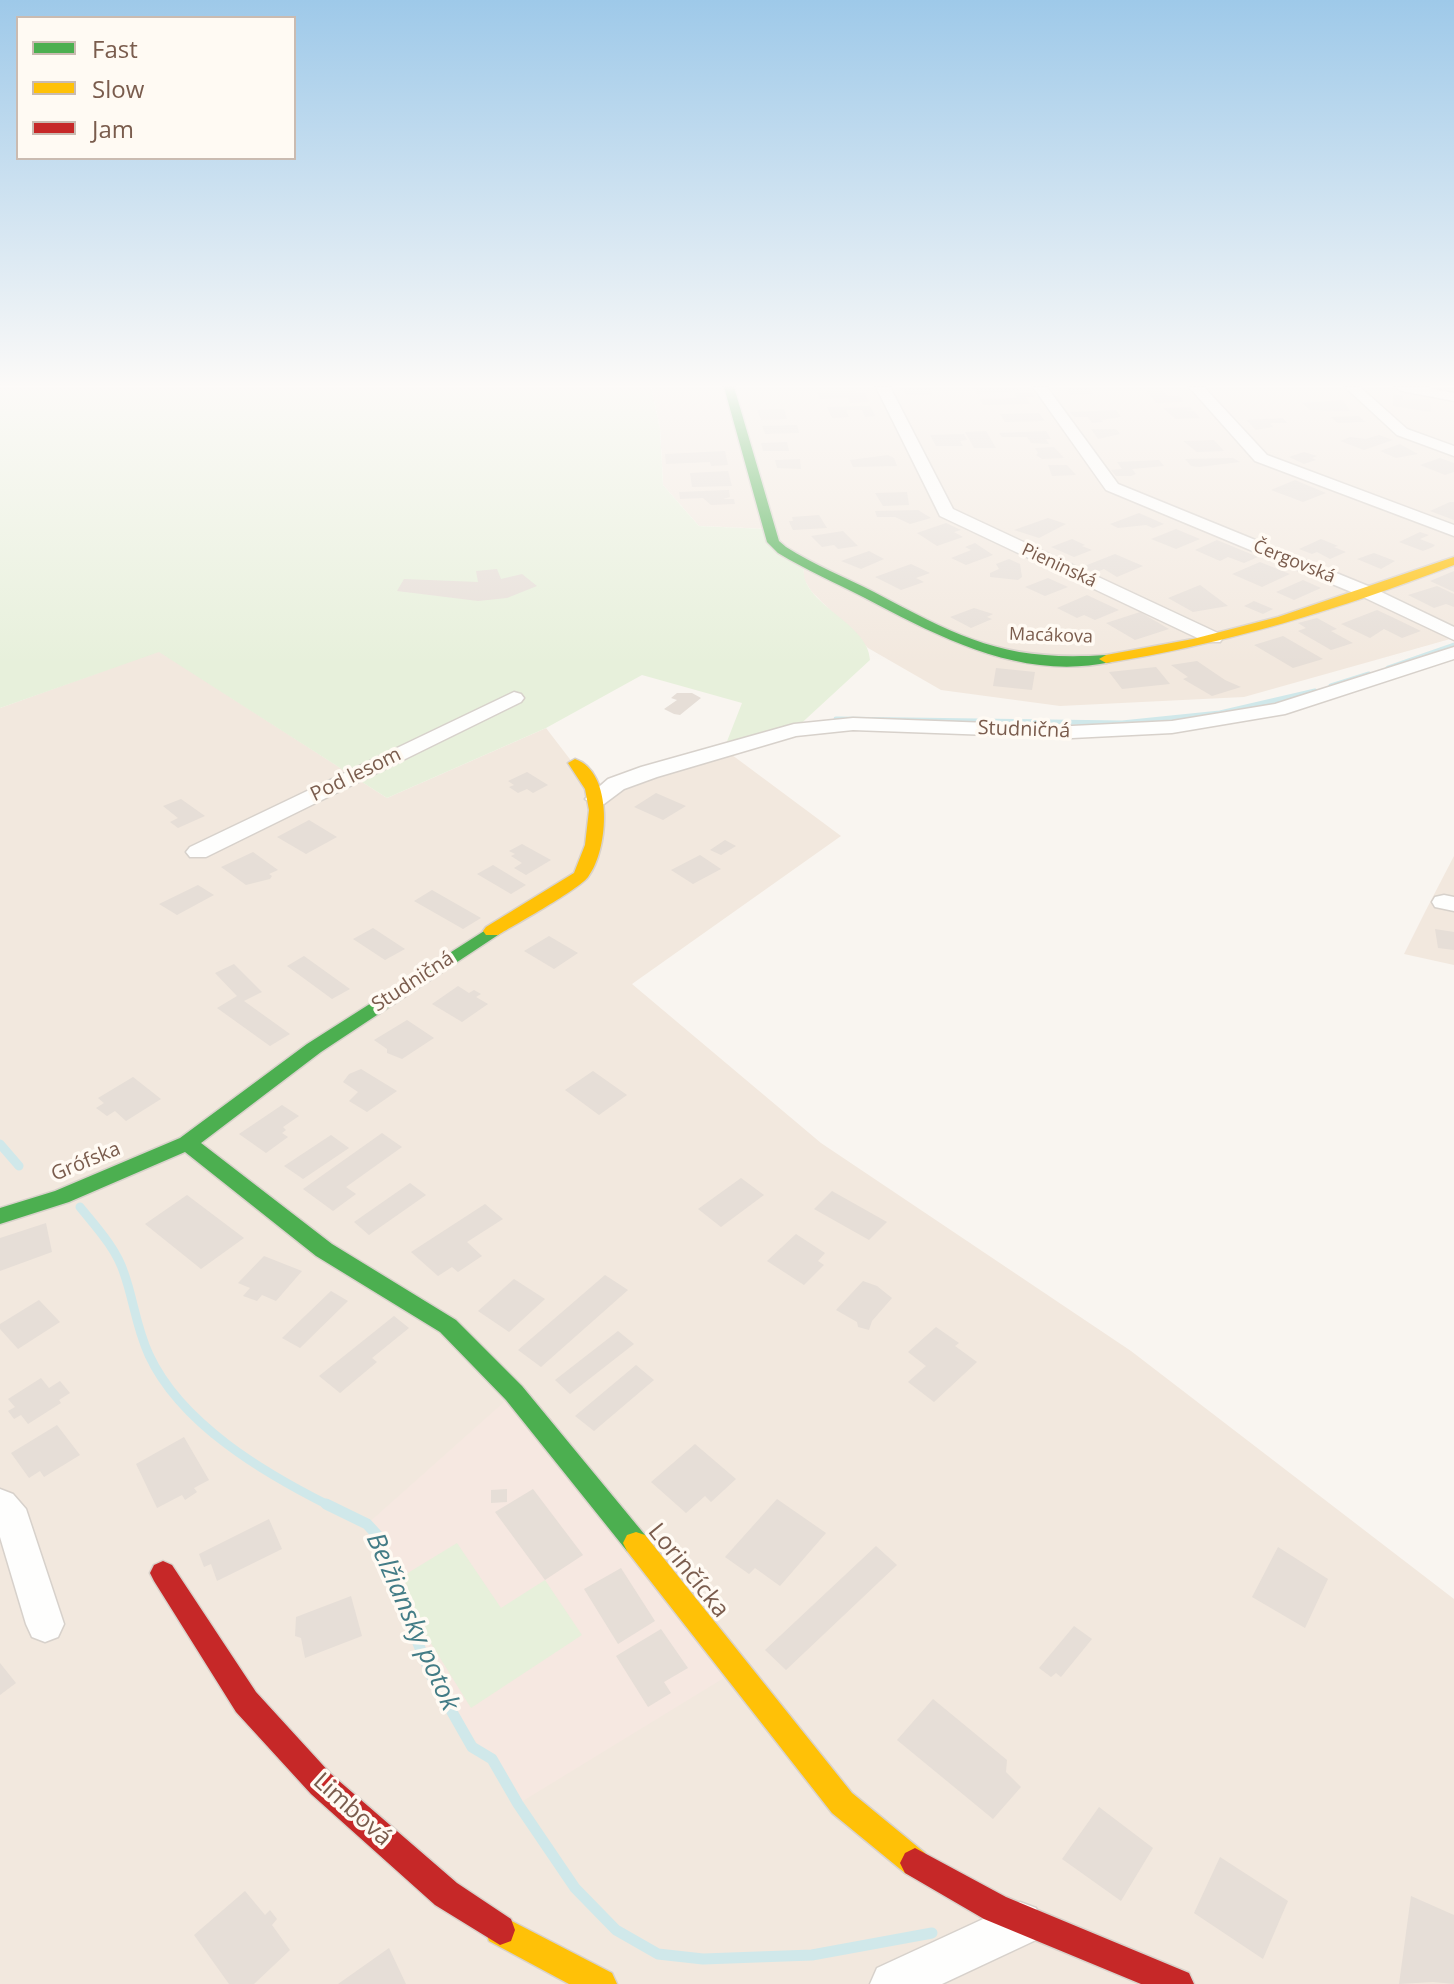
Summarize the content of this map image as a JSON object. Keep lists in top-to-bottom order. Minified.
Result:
{"streets":{"street":["Čergovská","Pieninská","Macákova","Studničná","Pod lesom","Grófska","Lorinčícka","Limbová"]},"crossings":[["Čergovská","Macákova"],["Pieninská","Macákova"],["Studničná","Grófska"],["Studničná","Lorinčícka"],["Grófska","Lorinčícka"]],"water":["Belžiansky potok"],"legend":["Fast","Slow","Jam"]}
